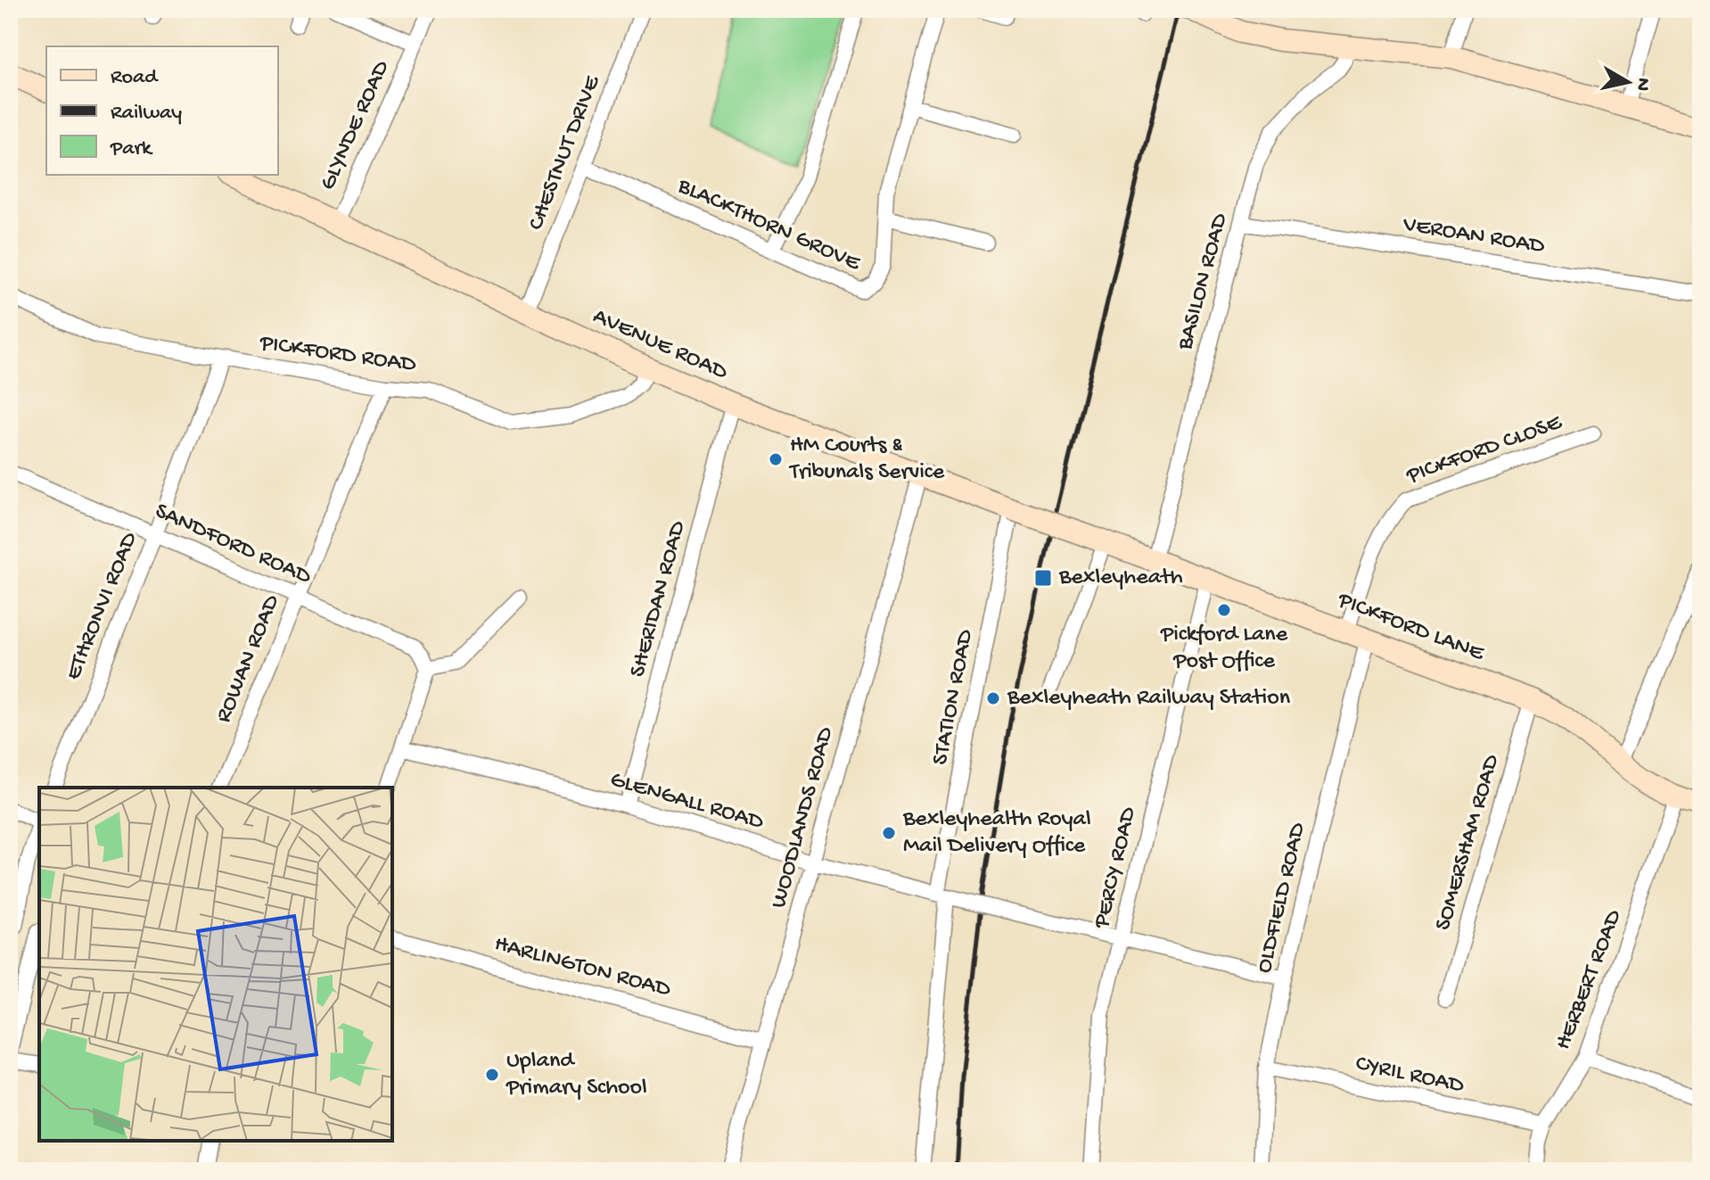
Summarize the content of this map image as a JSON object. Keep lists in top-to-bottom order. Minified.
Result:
{"streets":{"street":["GLYNDE ROAD","CHESTNUT DRIVE","BLACKTHORN GROVE","VEROAN ROAD","BASILON ROAD","AVENUE ROAD","PICKFORD ROAD","PICKFORD CLOSE","SANDFORD ROAD","SHERIDAN ROAD","ETHRONVI ROAD","PICKFORD LANE","ROWAN ROAD","STATION ROAD","GLENGALL ROAD","WOODLANDS ROAD","SOMERSHAM ROAD","PERCY ROAD","OLDFIELD ROAD","HARLINGTON ROAD","HERBERT ROAD","CYRIL ROAD"]},"crossings":[["GLYNDE ROAD","AVENUE ROAD"],["CHESTNUT DRIVE","BLACKTHORN GROVE"],["CHESTNUT DRIVE","AVENUE ROAD"],["VEROAN ROAD","BASILON ROAD"],["BASILON ROAD","PICKFORD LANE"],["AVENUE ROAD","PICKFORD ROAD"],["AVENUE ROAD","SHERIDAN ROAD"],["AVENUE ROAD","PICKFORD LANE"],["AVENUE ROAD","STATION ROAD"],["AVENUE ROAD","WOODLANDS ROAD"],["PICKFORD ROAD","ETHRONVI ROAD"],["PICKFORD ROAD","ROWAN ROAD"],["PICKFORD CLOSE","PICKFORD LANE"],["PICKFORD CLOSE","OLDFIELD ROAD"],["SANDFORD ROAD","ETHRONVI ROAD"],["SANDFORD ROAD","ROWAN ROAD"],["SHERIDAN ROAD","GLENGALL ROAD"],["PICKFORD LANE","SOMERSHAM ROAD"],["PICKFORD LANE","PERCY ROAD"],["PICKFORD LANE","OLDFIELD ROAD"],["PICKFORD LANE","HERBERT ROAD"],["STATION ROAD","GLENGALL ROAD"],["GLENGALL ROAD","WOODLANDS ROAD"],["GLENGALL ROAD","PERCY ROAD"],["GLENGALL ROAD","OLDFIELD ROAD"],["WOODLANDS ROAD","HARLINGTON ROAD"],["OLDFIELD ROAD","CYRIL ROAD"],["HERBERT ROAD","CYRIL ROAD"]],"places":{"other":["HM Courts & Tribunals Service","Pickford Lane Post Office","Bexleyheath Railway Station","Bexleyhealth Royal Mail Delivery Office","Upland Primary School"],"transit":["Bexleyheath"]},"legend":["Road","Railway","Park"],"north":"right"}
